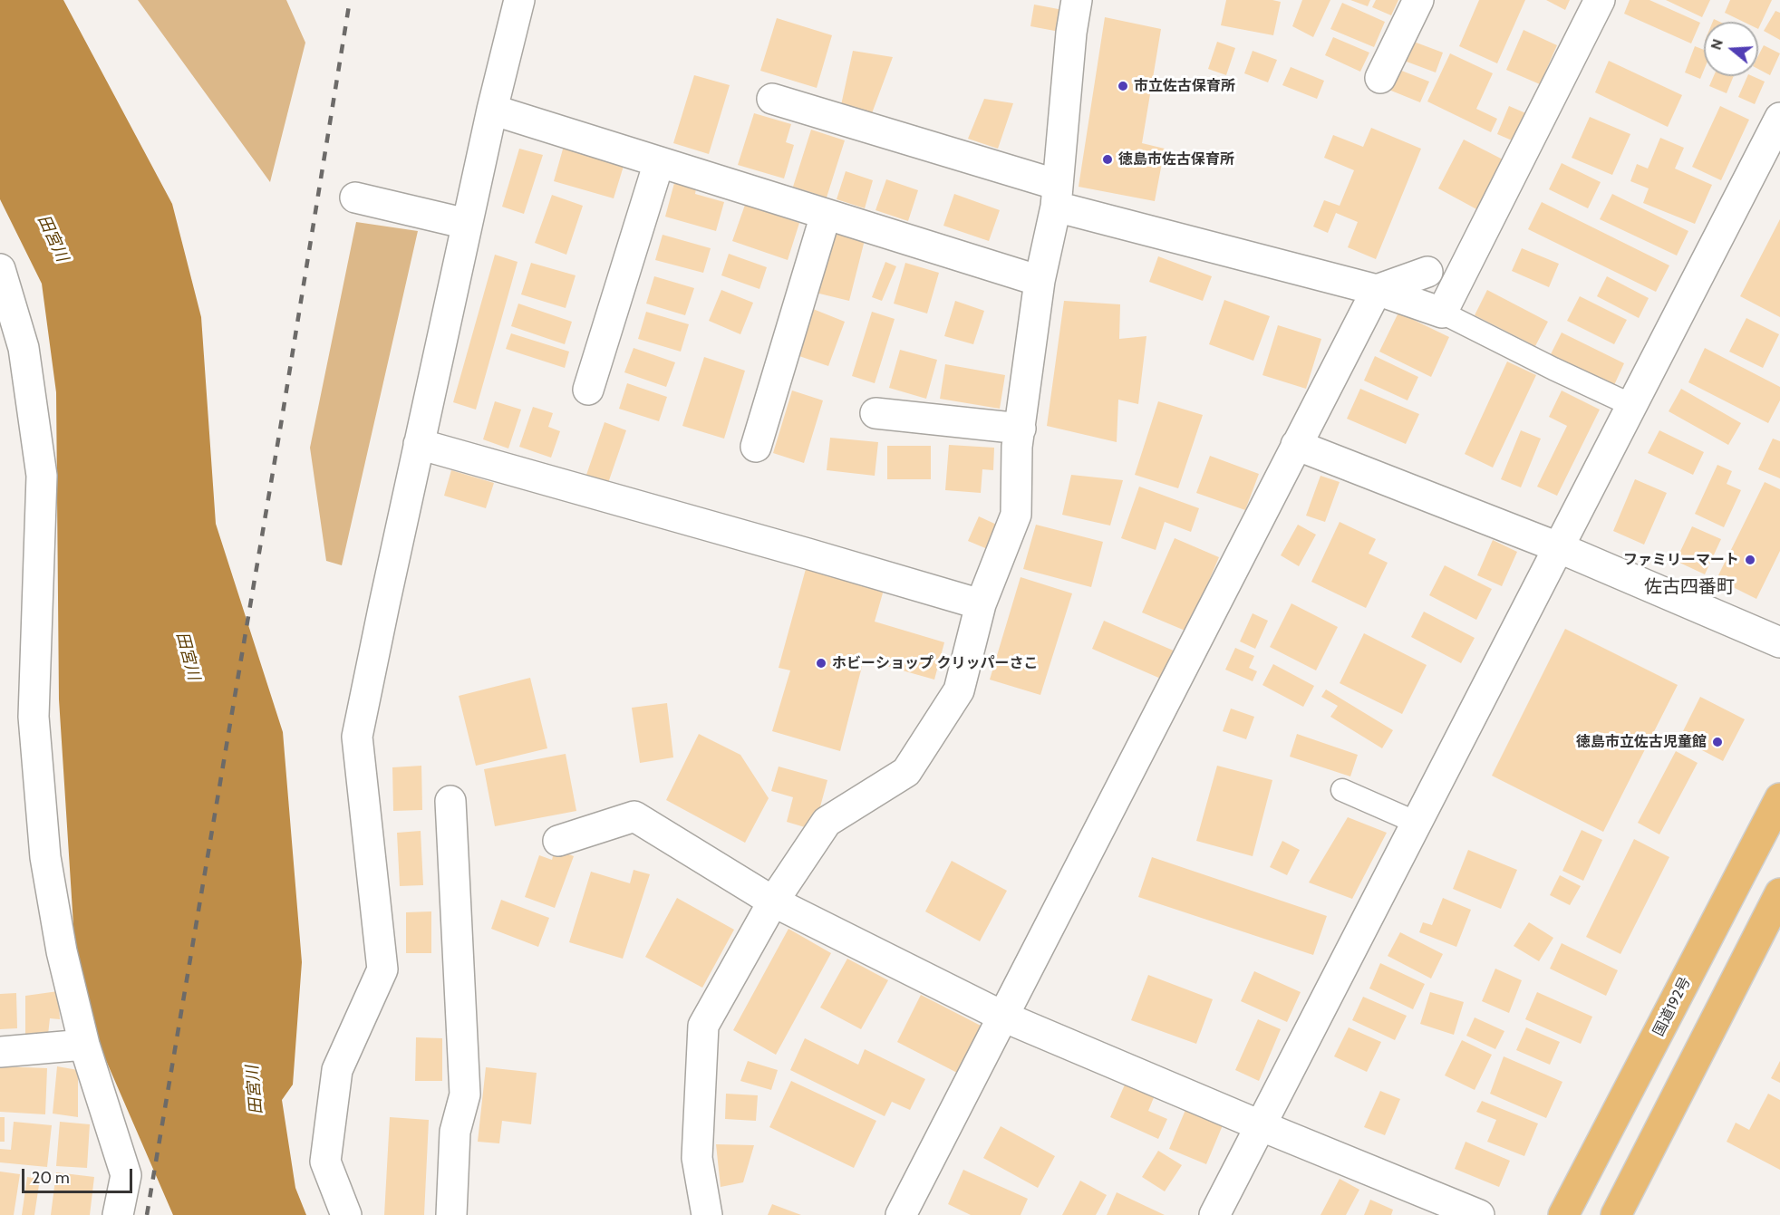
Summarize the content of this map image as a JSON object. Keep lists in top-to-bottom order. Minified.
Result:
{"streets":{"highway":["国道192号"]},"districts":["佐古四番町"],"water":["田宮川"],"places":["市立佐古保育所","徳島市佐古保育所","ファミリーマート","ホビーショップ クリッパーさこ","徳島市立佐古児童館"],"scale_bar":"20 m","north":"left"}
